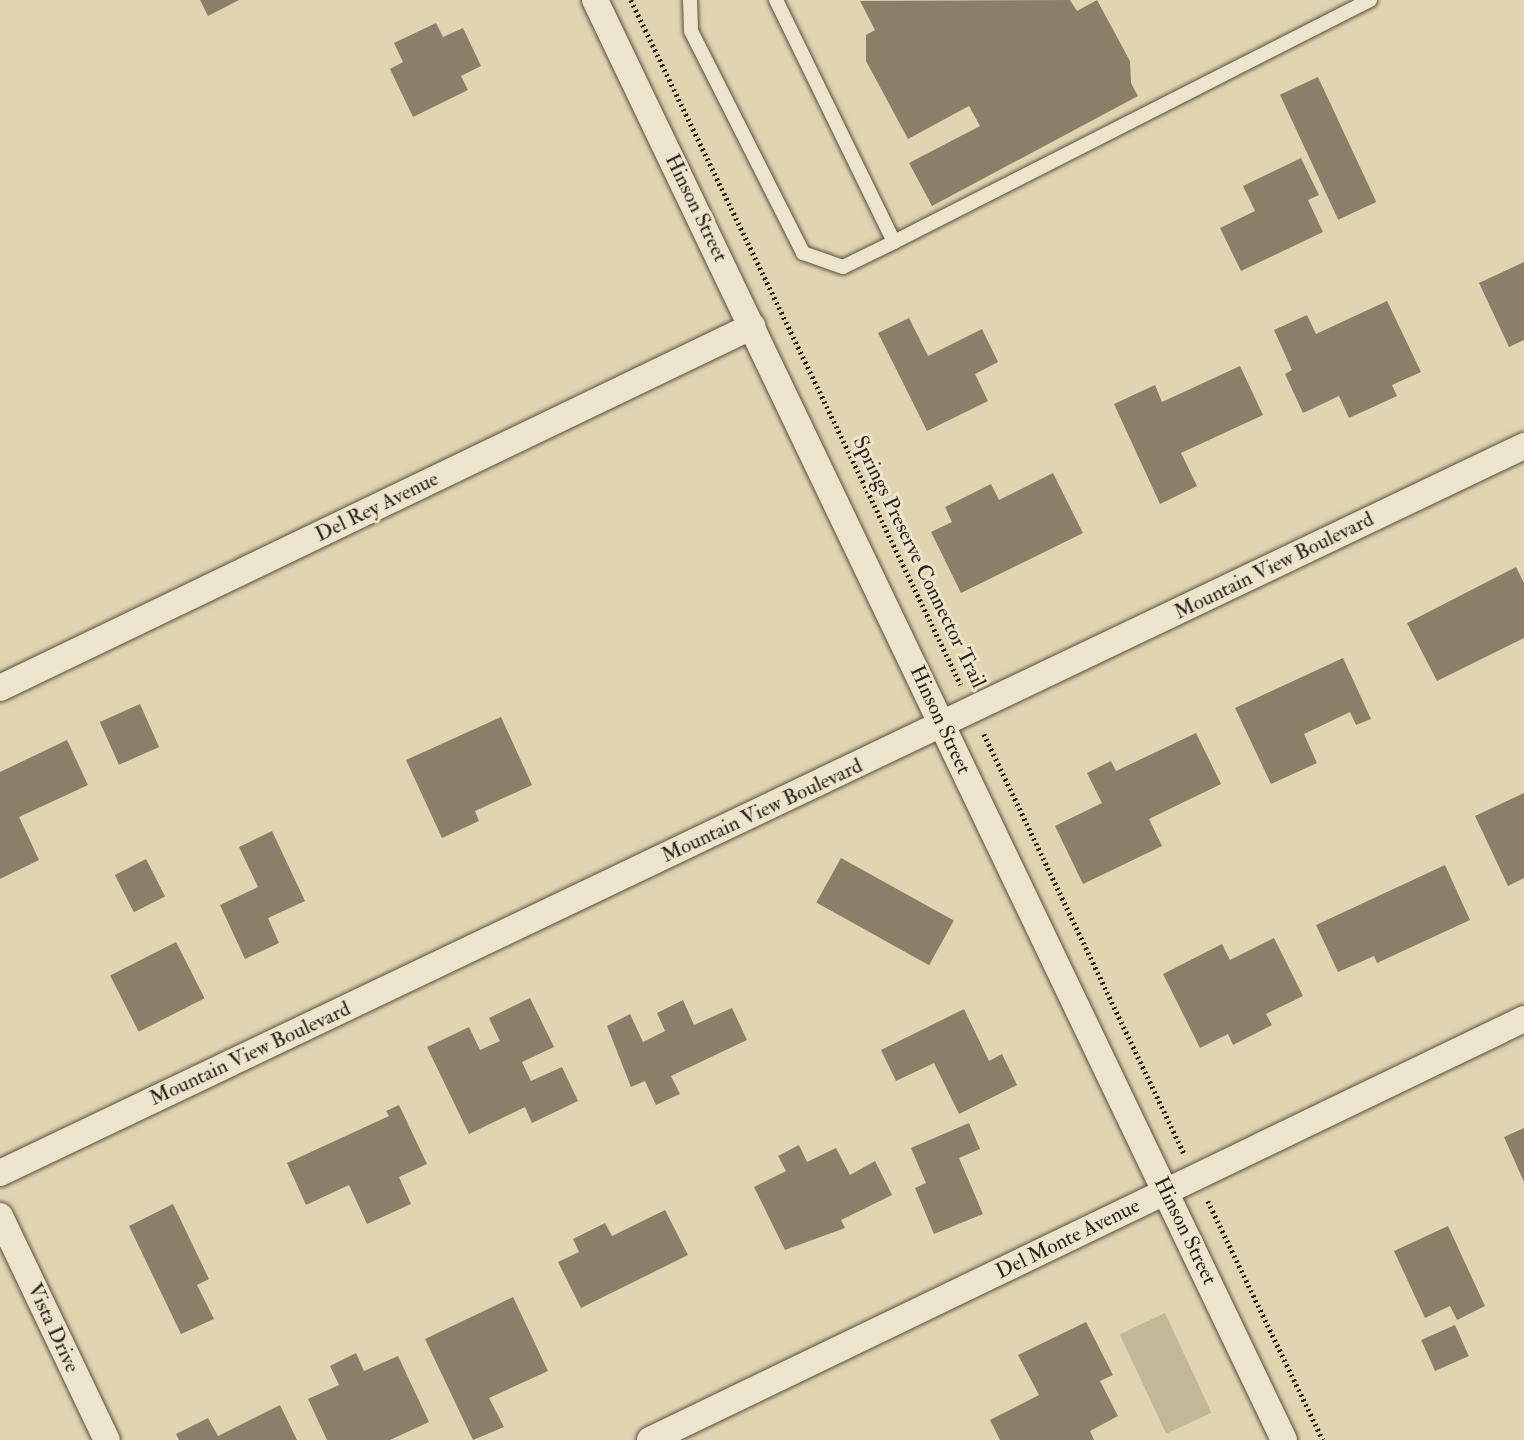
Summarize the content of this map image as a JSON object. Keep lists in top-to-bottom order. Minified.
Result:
{"streets":{"street":["Hinson Street","Del Rey Avenue","Mountain View Boulevard","Del Monte Avenue","Vista Drive"],"path":["Springs Preserve Connector Trail"]},"crossings":[["Hinson Street","Del Rey Avenue"],["Hinson Street","Mountain View Boulevard"],["Hinson Street","Del Monte Avenue"],["Springs Preserve Connector Trail","Mountain View Boulevard"]]}
